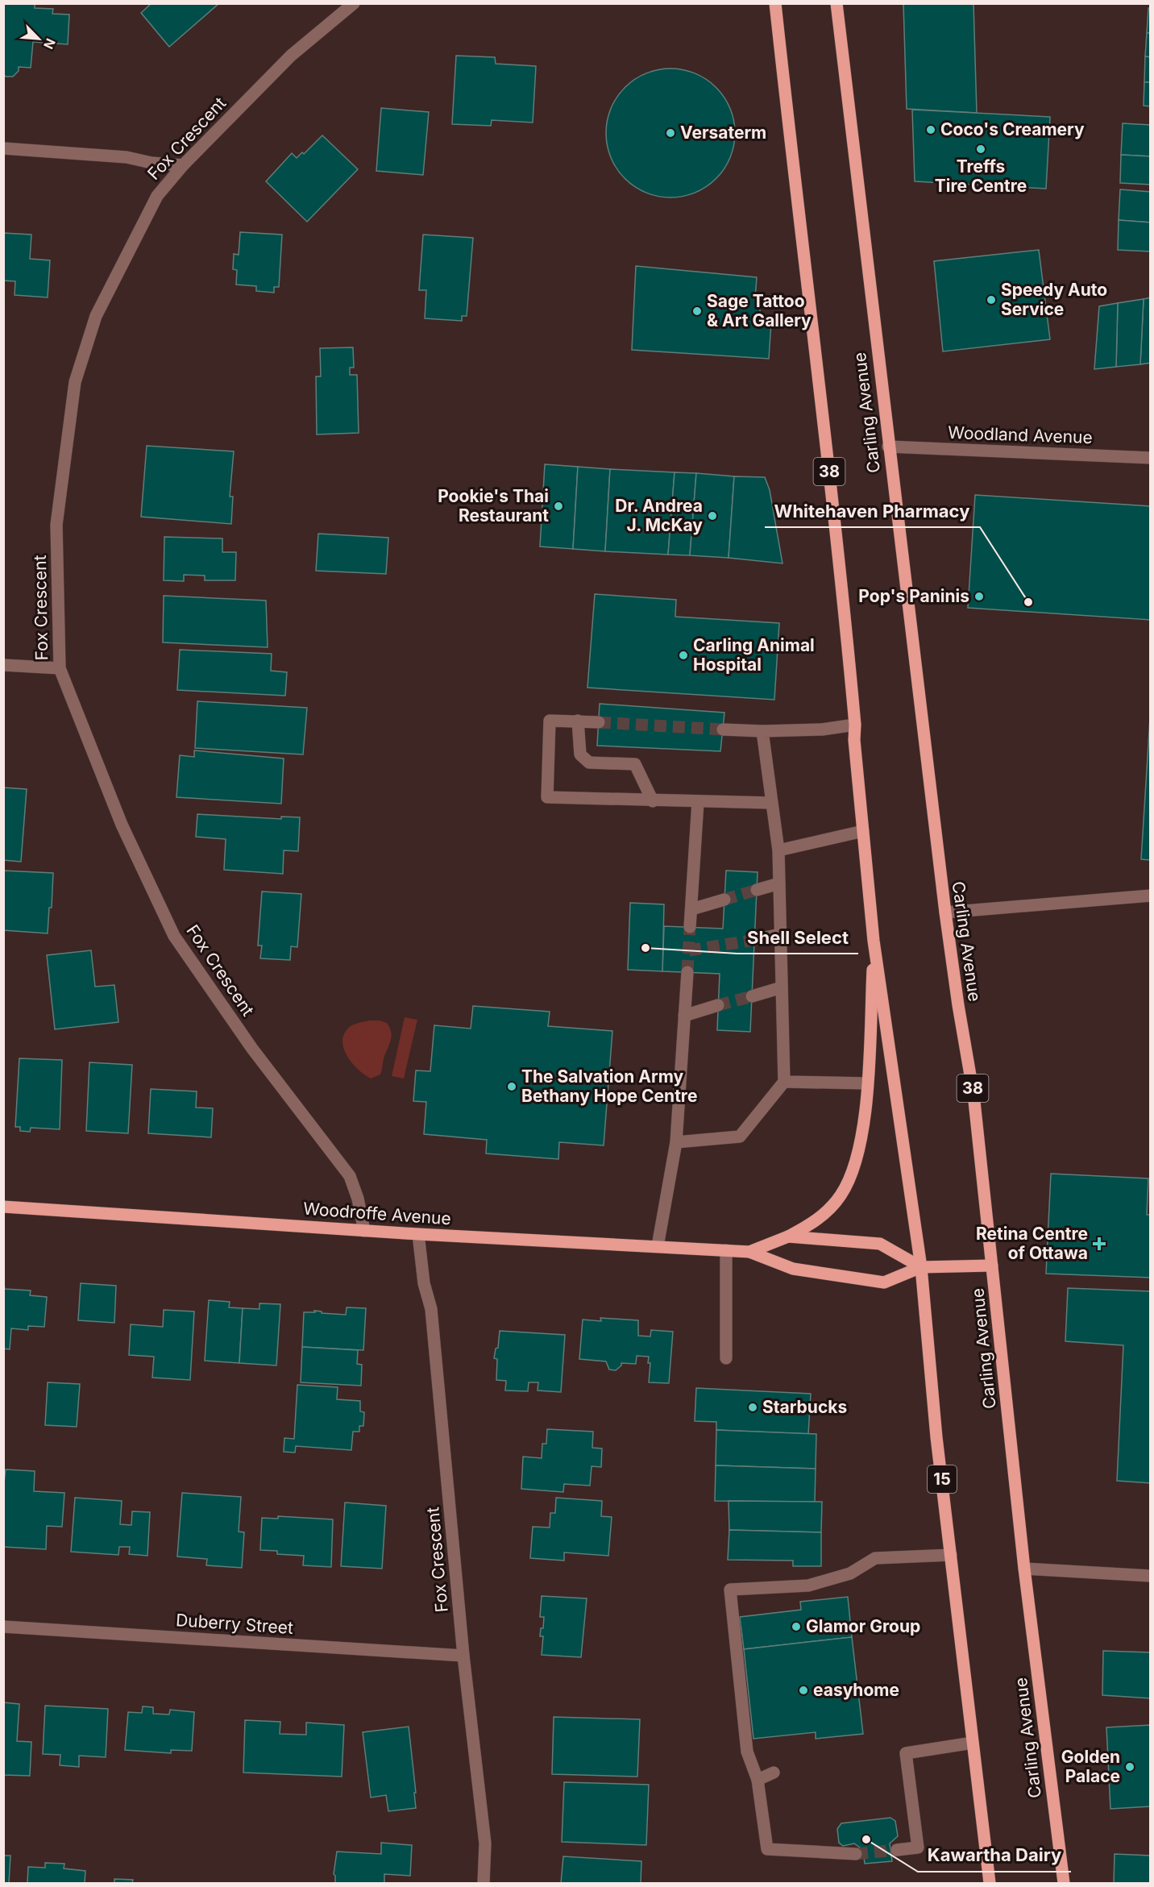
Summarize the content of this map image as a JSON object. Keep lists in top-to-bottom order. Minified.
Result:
{"streets":{"main road":["Carling Avenue","38","Woodroffe Avenue","15"],"street":["Fox Crescent","Woodland Avenue","Duberry Street"]},"crossings":[["Fox Crescent","Woodroffe Avenue"],["Fox Crescent","Duberry Street"],["Carling Avenue","Woodland Avenue"],["38","Woodroffe Avenue"],["38","15"],["Woodroffe Avenue","15"]],"places":{"other":["Coco's Creamery","Versaterm","Treffs Tire Centre","Speedy Auto Service","Sage Tattoo & Art Gallery","Pookie's Thai Restaurant","Dr. Andrea J. McKay","Pop's Paninis","Whitehaven Pharmacy","Carling Animal Hospital","Shell Select","The Salvation Army Bethany Hope Centre","Starbucks","Glamor Group","easyhome","Golden Palace","Kawartha Dairy"],"health":["Retina Centre of Ottawa"]},"north":"bottom right"}
